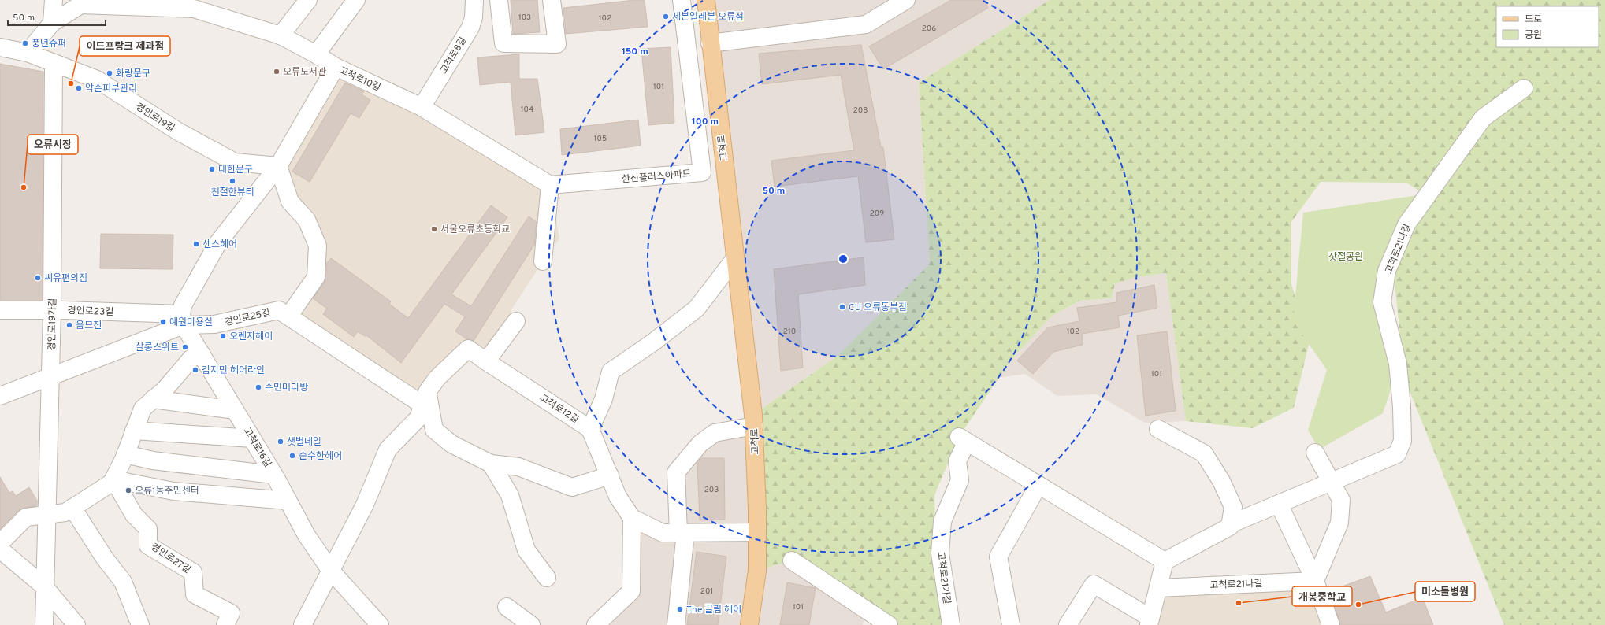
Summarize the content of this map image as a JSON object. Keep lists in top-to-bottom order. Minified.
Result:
{"streets":{"main road":["고척로"],"street":["고척로8길","고척로10길","경인로19길","한신플러스아파트","고척로21나길","경인로23길","경인로25길","경인로19가길","고척로12길","고척로16길","경인로27길","고척로21가길"]},"crossings":[["고척로8길","고척로10길"],["고척로10길","한신플러스아파트"],["경인로19길","경인로19가길"],["고척로21나길","고척로21가길"],["경인로23길","경인로25길"],["경인로23길","경인로19가길"],["경인로23길","고척로16길"],["경인로25길","경인로19가길"],["경인로25길","고척로12길"],["경인로25길","고척로16길"]],"parks":["잣절공원"],"places":["세븐일레븐 오류점","풍년슈퍼","오류도서관","화랑문구","이드프랑크 제과점","약손피부관리","대한문구","친절한뷰티","오류시장","서울오류초등학교","센스헤어","씨유편의점","CU 오류동부점","예원미용실","옴므진","오렌지헤어","살롱스위트","김지민 헤어라인","수민머리방","샛별네일","순수한헤어","오류1동주민센터","개봉중학교","미소들병원","The 끌림 헤어"],"house_numbers":["103","102","206","101","104","208","105","209","210","102","101","203","201","101"],"legend":["도로","공원"],"scale_bar":"50 m","rings":["150 m","100 m","50 m"]}
